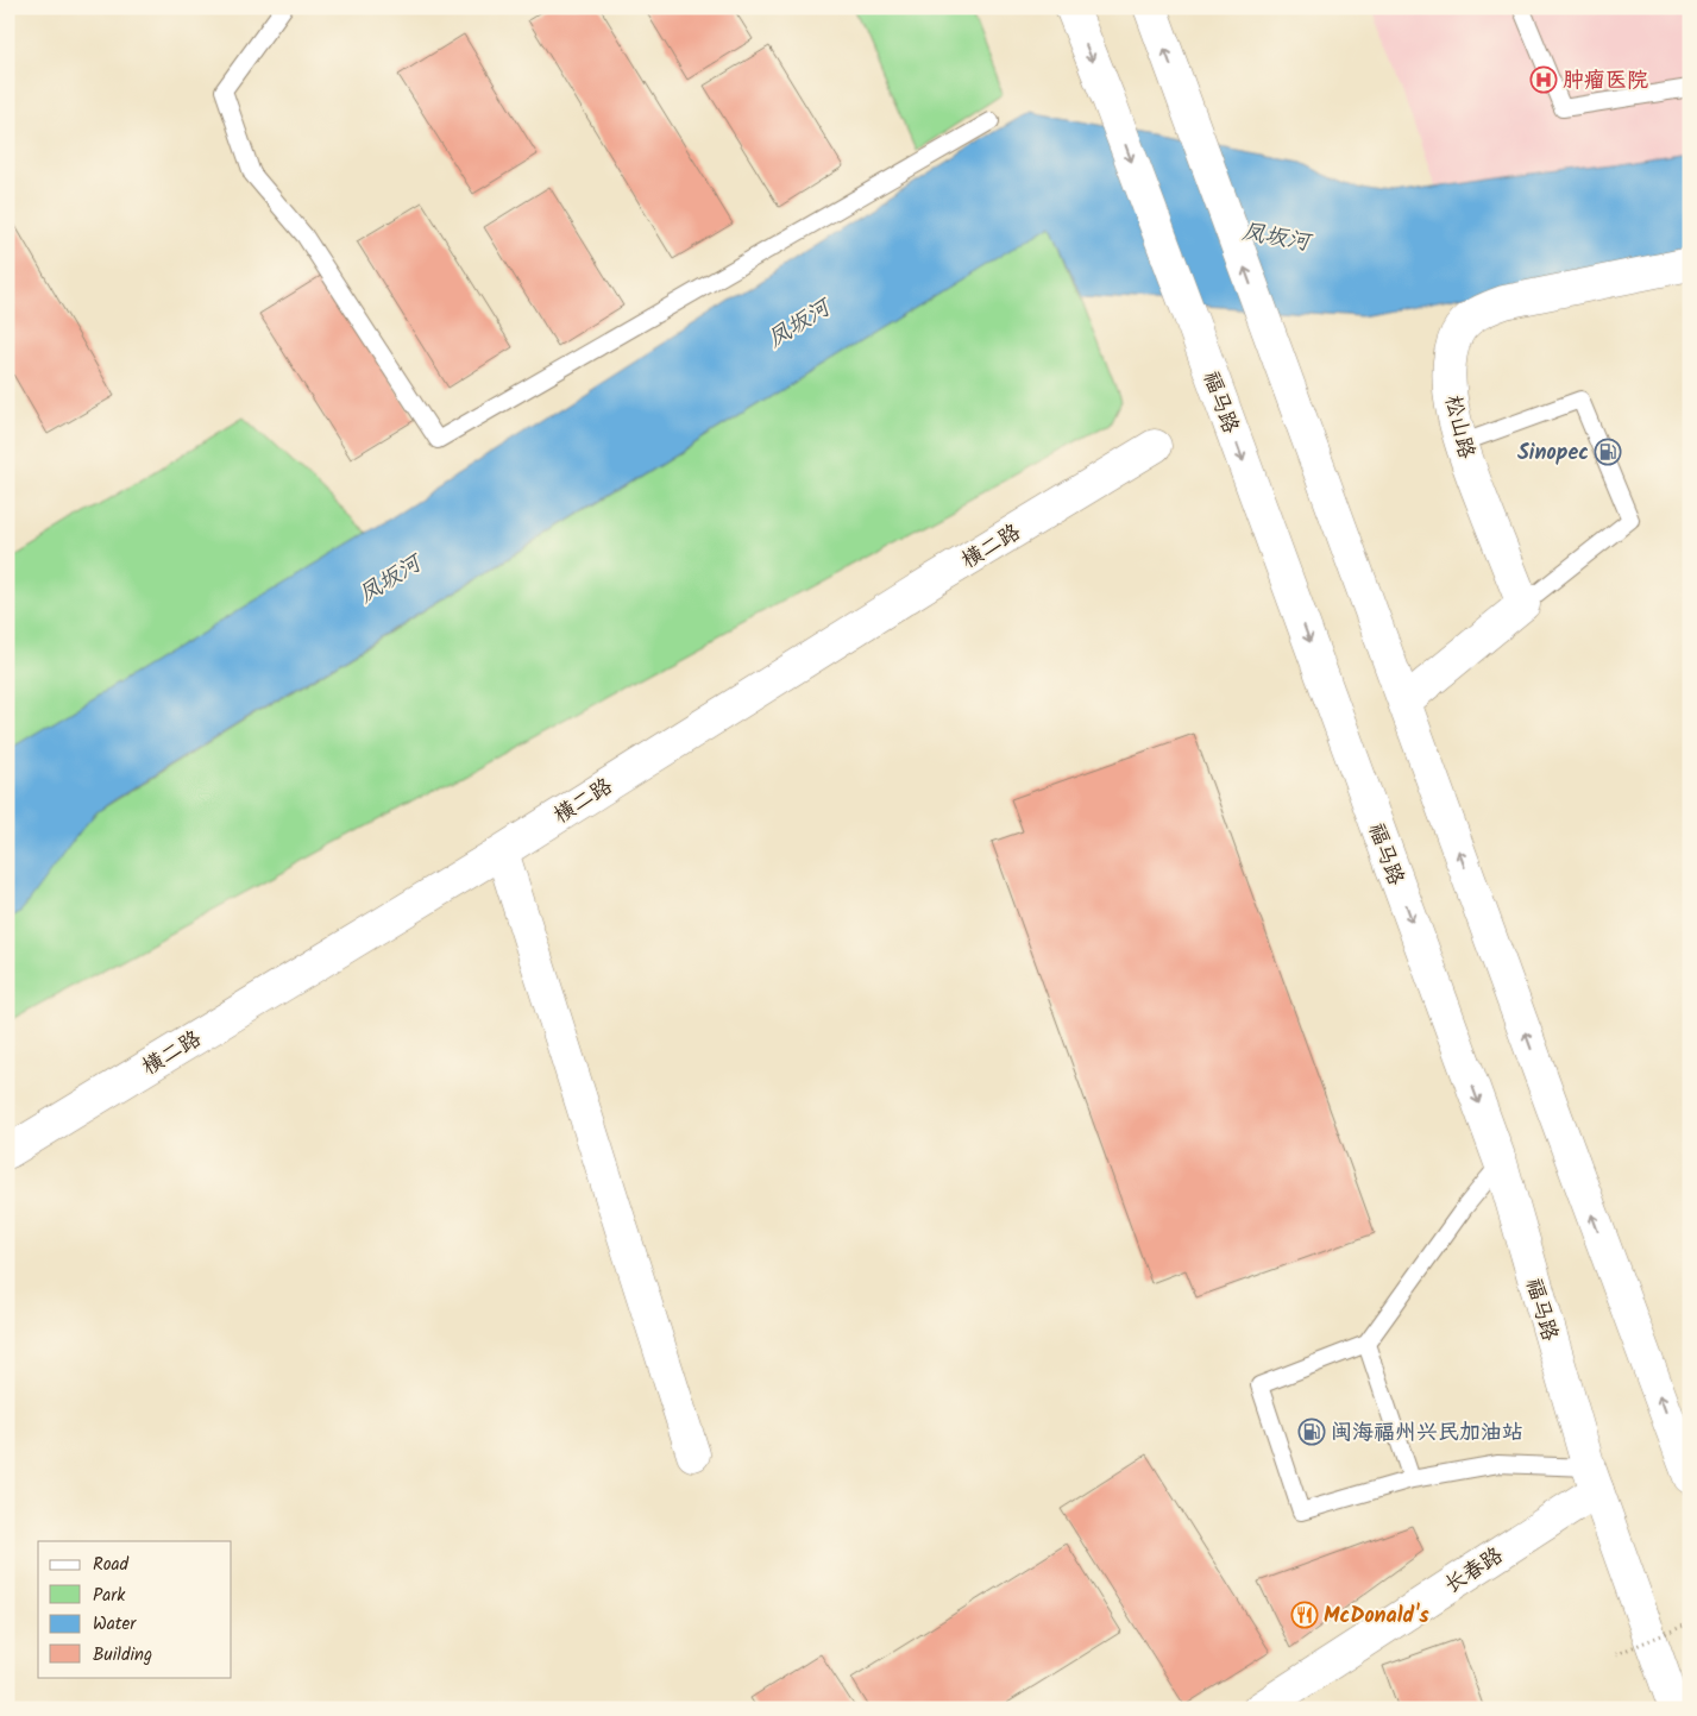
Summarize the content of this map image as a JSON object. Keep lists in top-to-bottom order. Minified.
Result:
{"streets":{"main road":["福马路","松山路","横二路","长春路"]},"crossings":[["福马路","长春路"]],"water":["凤坂河"],"places":{"hospital":["肿瘤医院"],"fuel station":["Sinopec","闽海福州兴民加油站"],"restaurant":["McDonald's"]},"legend":["Road","Park","Water","Building"]}
